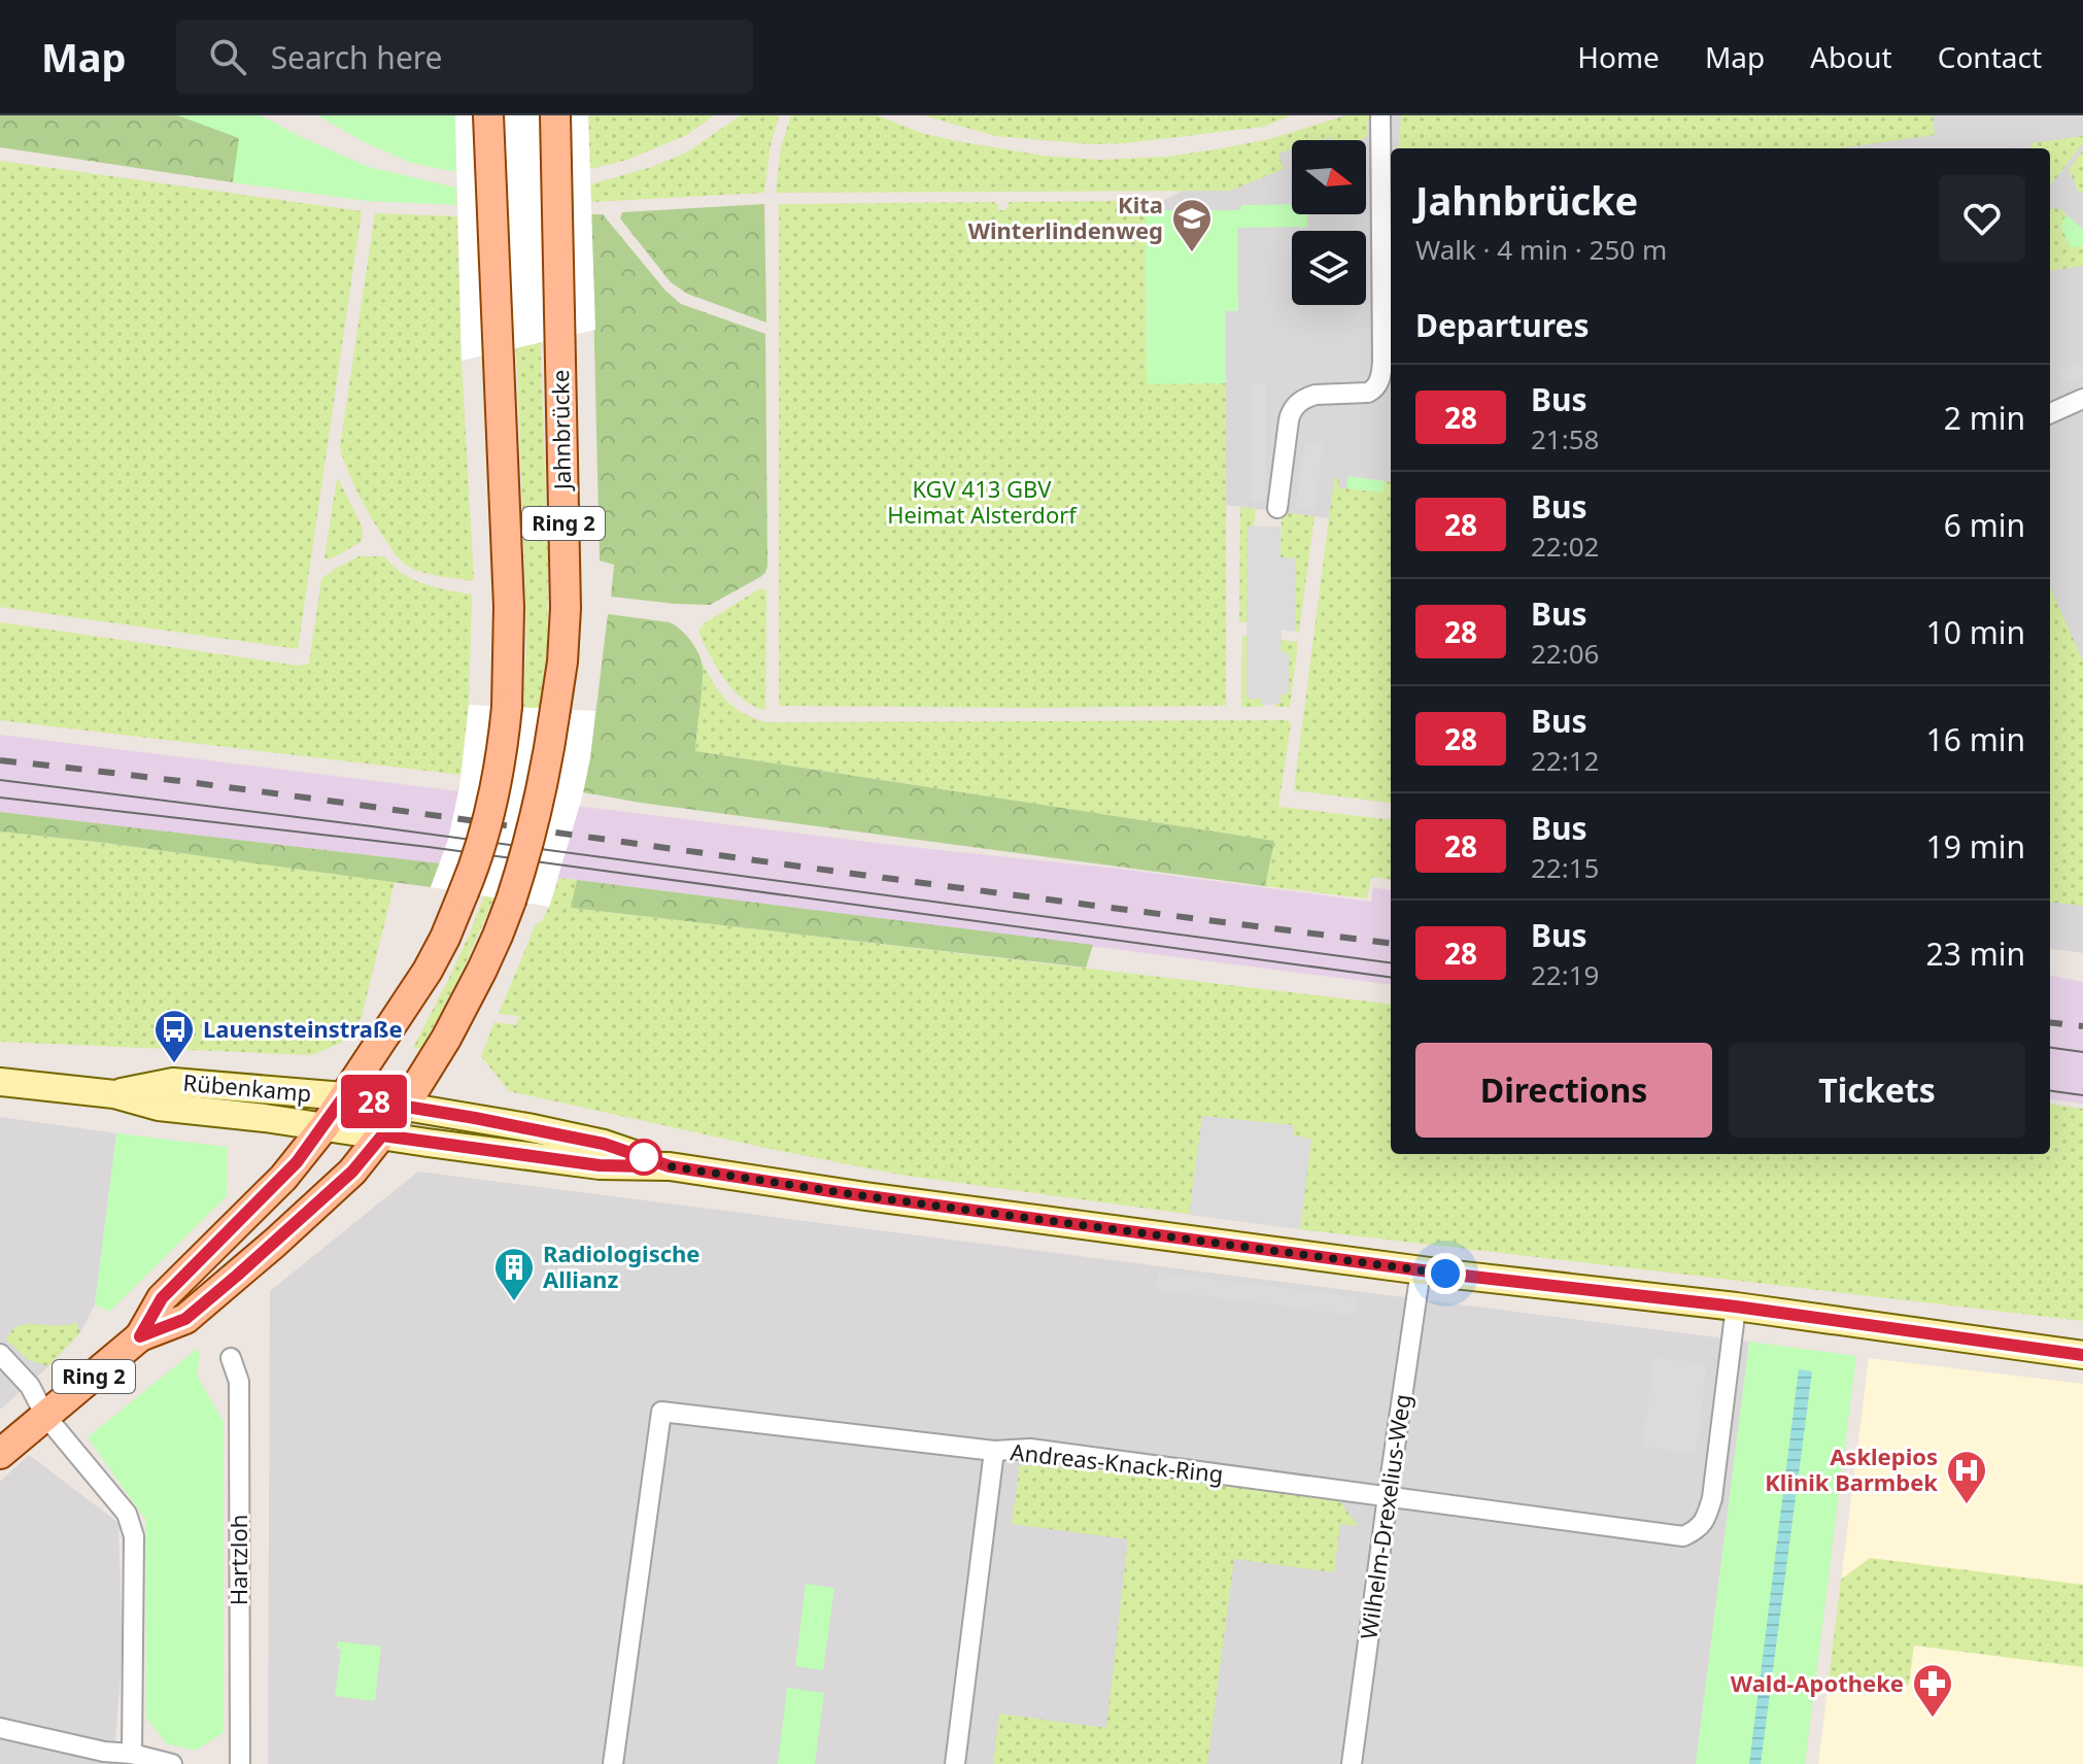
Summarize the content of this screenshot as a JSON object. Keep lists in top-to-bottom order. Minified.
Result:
{"streets":{"main road":["Jahnbrücke","Ring 2"],"street":["Rübenkamp","Andreas-Knack-Ring","Wilhelm-Drexelius-Weg","Hartzloh"]},"crossings":[["Jahnbrücke","Ring 2"],["Jahnbrücke","Rübenkamp"],["Ring 2","Rübenkamp"],["Rübenkamp","Andreas-Knack-Ring"],["Rübenkamp","Wilhelm-Drexelius-Weg"],["Andreas-Knack-Ring","Wilhelm-Drexelius-Weg"]],"parks":["KGV 413 GBV Heimat Alsterdorf"],"places":{"school or university":["Kita Winterlindenweg"],"bus stop":["Lauensteinstraße"],"building":["Radiologische Allianz"],"hospital":["Asklepios Klinik Barmbek"],"pharmacy":["Wald-Apotheke"]},"lines":["bus line 28"],"north":"right","page":{"header":"Map","search":"Search here","nav":["Home","Map","About","Contact"],"on_map":"28","heading":[["Jahnbrücke","Walk · 4 min · 250 m"],"Departures"],"list":[{"mark":"28","name":"Bus","note":"21:58","value":"2 min"},{"mark":"28","name":"Bus","note":"22:02","value":"6 min"},{"mark":"28","name":"Bus","note":"22:06","value":"10 min"},{"mark":"28","name":"Bus","note":"22:12","value":"16 min"},{"mark":"28","name":"Bus","note":"22:15","value":"19 min"},{"mark":"28","name":"Bus","note":"22:19","value":"23 min"}],"buttons":["Directions","Tickets"]}}
